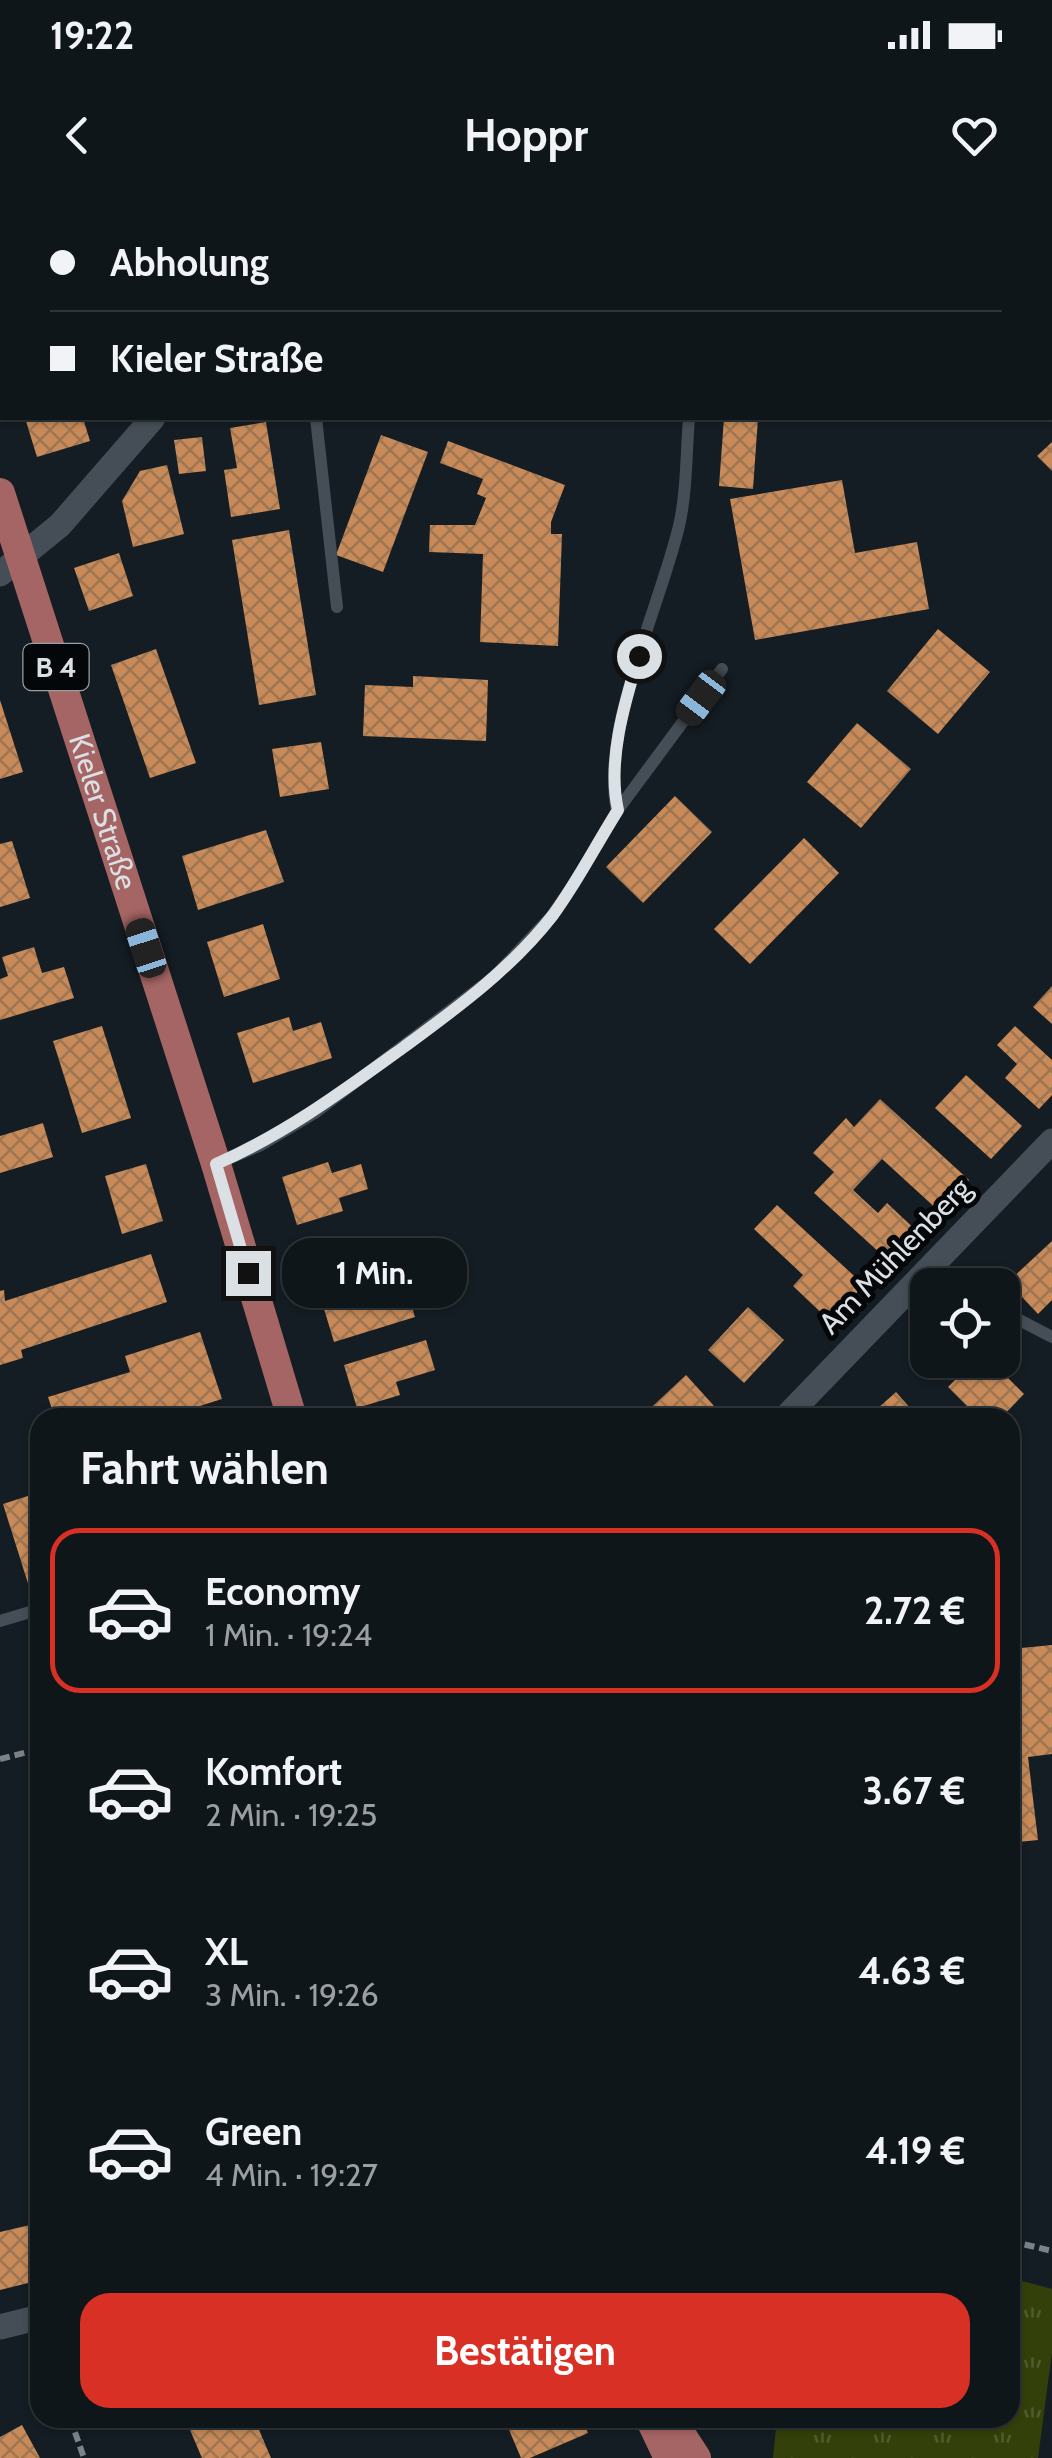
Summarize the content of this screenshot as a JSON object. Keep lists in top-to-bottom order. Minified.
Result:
{"streets":{"main road":["B 4","Kieler Straße"],"street":["Am Mühlenberg"]},"page":{"status":"19:22","header":"Hoppr","banner":["Abholung","Kieler Straße"],"bubble":"1 Min.","heading":"Fahrt wählen","list":[{"name":"Economy","note":"1 Min. · 19:24","value":"2.72 €"},{"name":"Komfort","note":"2 Min. · 19:25","value":"3.67 €"},{"name":"XL","note":"3 Min. · 19:26","value":"4.63 €"},{"name":"Green","note":"4 Min. · 19:27","value":"4.19 €"}],"buttons":"Bestätigen"}}
